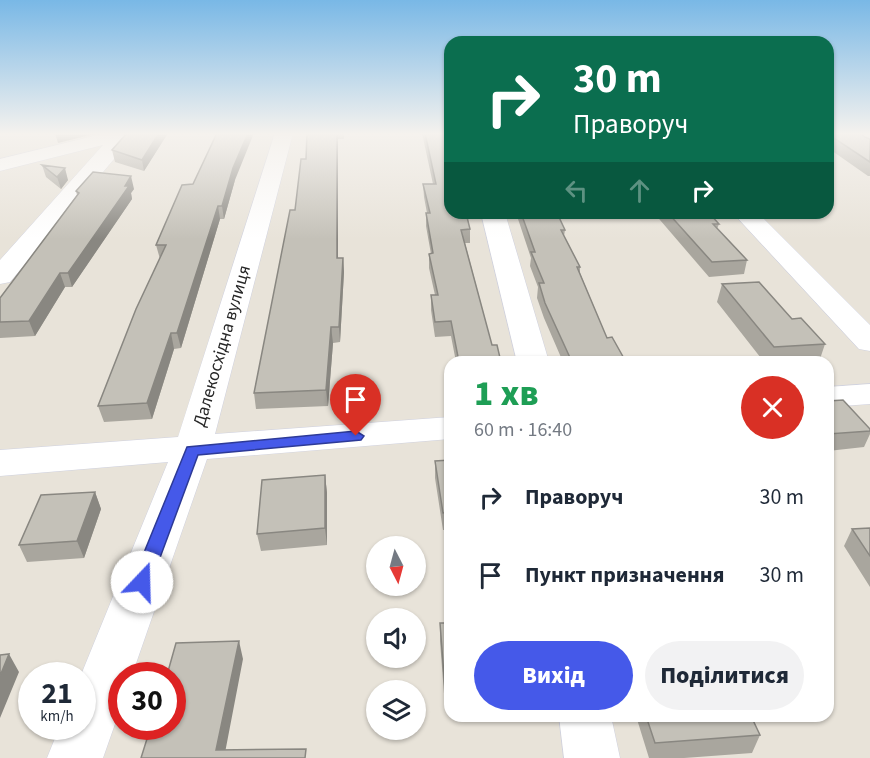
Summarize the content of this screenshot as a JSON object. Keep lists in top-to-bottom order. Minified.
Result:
{"streets":{"street":["Далекосхідна вулиця"]},"north":"bottom","page":{"turn":["30 m","Праворуч"],"heading":["1 хв","60 m · 16:40"],"list":[{"name":"Праворуч","value":"30 m"},{"name":"Пункт призначення","value":"30 m"}],"buttons":["Вихід","Поділитися"],"speed":"21 km/h","limit":"30"}}
